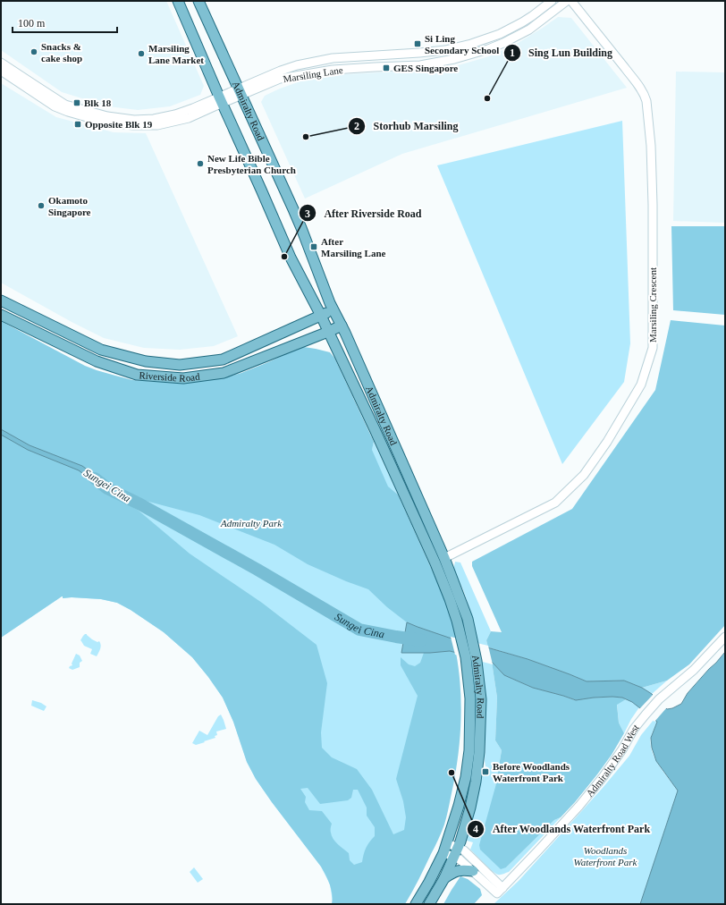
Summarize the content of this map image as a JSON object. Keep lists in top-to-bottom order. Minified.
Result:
{"streets":{"main road":["Admiralty Road","Riverside Road"],"street":["Marsiling Lane","Marsiling Crescent","Admiralty Road West"]},"crossings":[["Marsiling Lane","Admiralty Road"],["Admiralty Road","Marsiling Crescent"],["Admiralty Road","Riverside Road"]],"water":["Sungei Cina"],"parks":["Admiralty Park","Woodlands Waterfront Park"],"places":{"transit":["Si Ling Secondary School","GES Singapore","Blk 18","Opposite Blk 19","After Marsiling Lane","Before Woodlands Waterfront Park"],"other":["Snacks & cake shop","Marsiling Lane Market","Sing Lun Building","Storhub Marsiling","New Life Bible Presbyterian Church","Okamoto Singapore","After Riverside Road","After Woodlands Waterfront Park"]},"scale_bar":"100 m"}
